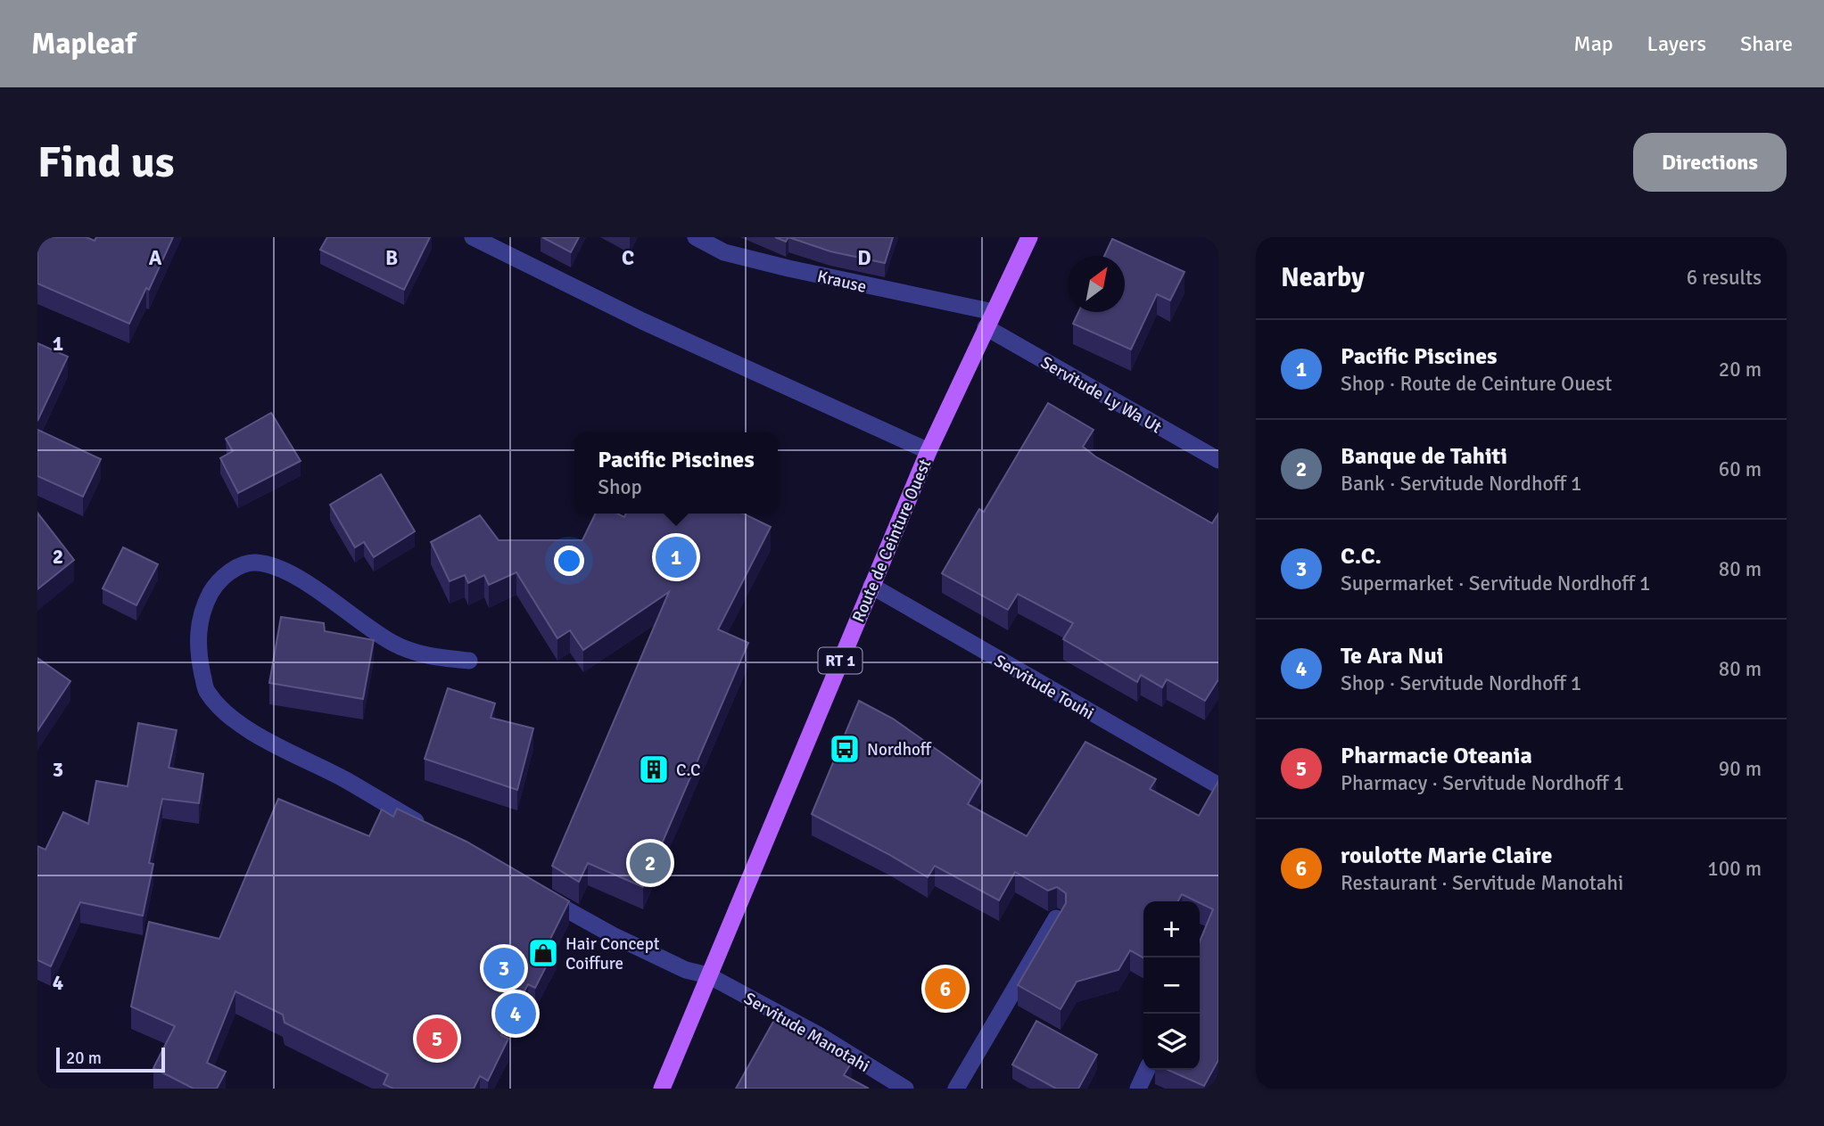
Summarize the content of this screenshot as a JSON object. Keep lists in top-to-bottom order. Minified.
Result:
{"streets":{"main road":["Route de Ceinture Ouest","RT 1"],"street":["Krause","Servitude Ly Wa Ut","Servitude Touhi","Servitude Manotahi"]},"crossings":[["Krause","Servitude Ly Wa Ut"],["Krause","Route de Ceinture Ouest"],["Servitude Ly Wa Ut","Route de Ceinture Ouest"],["Route de Ceinture Ouest","Servitude Touhi"],["Route de Ceinture Ouest","Servitude Manotahi"]],"places":{"bus stop":["Nordhoff"],"building":["C.C"],"shop":["Hair Concept Coiffure"]},"scale_bar":"20 m","north":"top right","page":{"header":"Mapleaf","nav":["Map","Layers","Share"],"buttons":"Directions","title":"Find us","heading":["Nearby","6 results"],"list":[{"mark":"1","name":"Pacific Piscines","note":"Shop · Route de Ceinture Ouest","value":"20 m"},{"mark":"2","name":"Banque de Tahiti","note":"Bank · Servitude Nordhoff 1","value":"60 m"},{"mark":"3","name":"C.C.","note":"Supermarket · Servitude Nordhoff 1","value":"80 m"},{"mark":"4","name":"Te Ara Nui","note":"Shop · Servitude Nordhoff 1","value":"80 m"},{"mark":"5","name":"Pharmacie Oteania","note":"Pharmacy · Servitude Nordhoff 1","value":"90 m"},{"mark":"6","name":"roulotte Marie Claire","note":"Restaurant · Servitude Manotahi","value":"100 m"}],"popup":["Pacific Piscines","Shop"],"pins":["1","2","3","6","4","5"],"map_buttons":["+","−"],"scale":"20 m"},"grid":{"columns":["A","B","C","D"],"rows":["1","2","3","4"]}}
